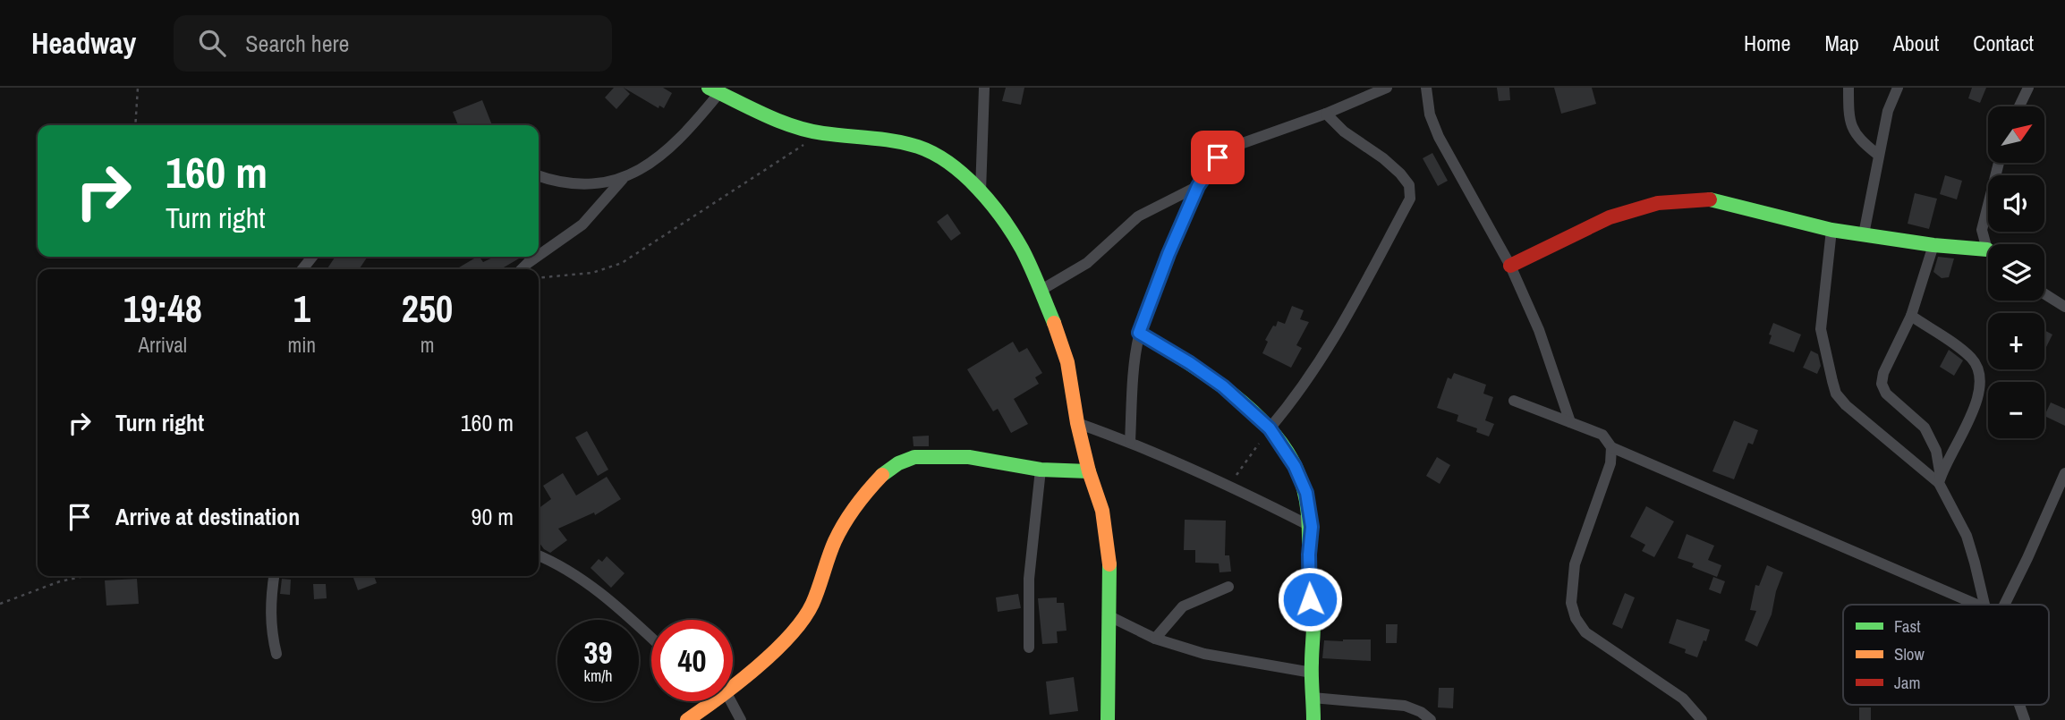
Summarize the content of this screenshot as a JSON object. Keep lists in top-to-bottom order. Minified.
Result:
{"legend":["Fast","Slow","Jam"],"north":"top right","page":{"header":"Headway","search":"Search here","nav":["Home","Map","About","Contact"],"map_buttons":["+","−"],"turn":["160 m","Turn right"],"eta":["19:48","Arrival","1","min","250","m"],"list":[{"name":"Turn right","value":"160 m"},{"name":"Arrive at destination","value":"90 m"}],"speed":"39 km/h","limit":"40"}}
